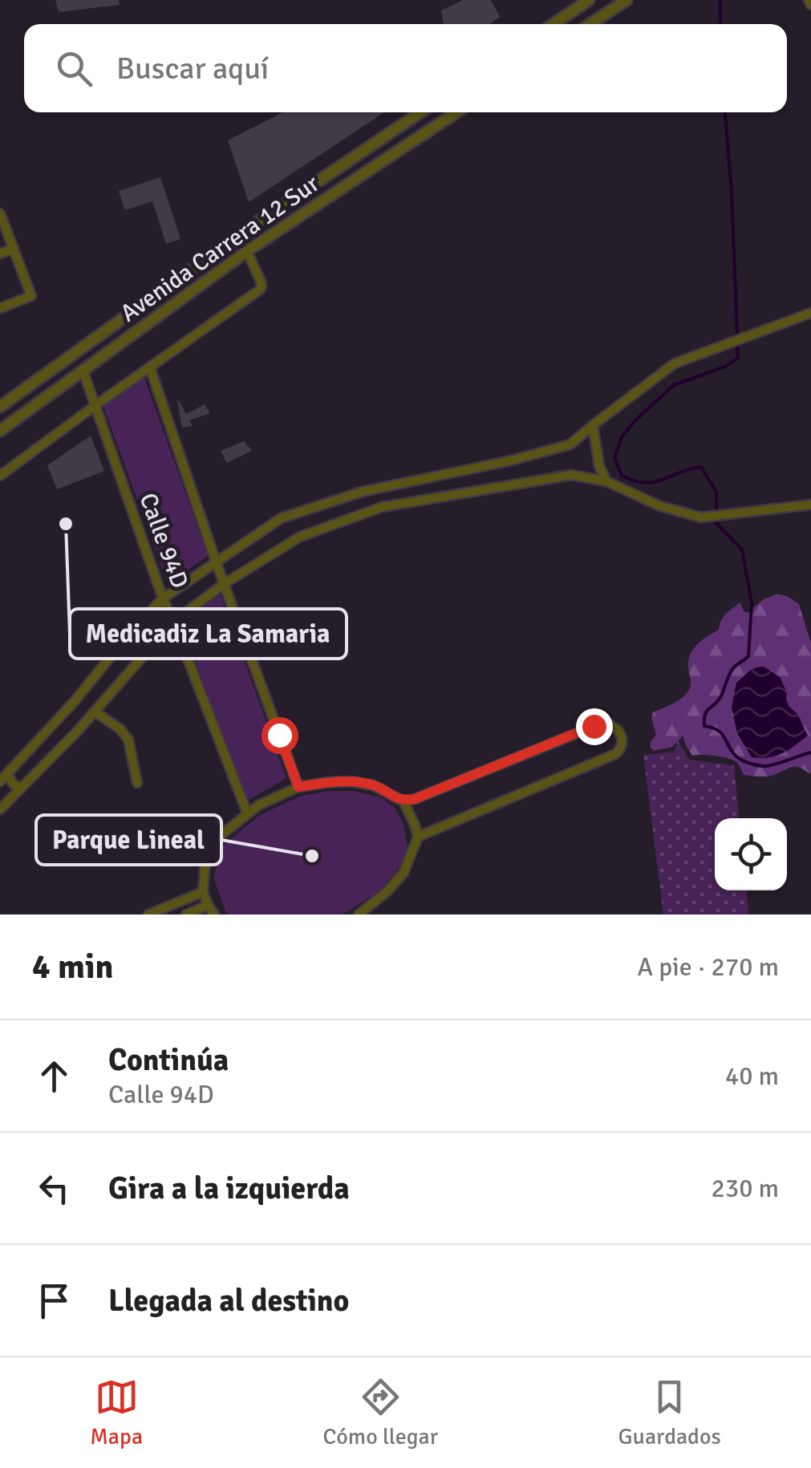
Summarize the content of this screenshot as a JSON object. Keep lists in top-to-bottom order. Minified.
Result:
{"streets":{"street":["Avenida Carrera 12 Sur","Calle 94D"]},"crossings":[["Avenida Carrera 12 Sur","Calle 94D"]],"places":["Medicadiz La Samaria","Parque Lineal"],"page":{"search":"Buscar aquí","heading":["4 min","A pie · 270 m"],"list":[["Continúa","Calle 94D","40 m"],["Gira a la izquierda","230 m"],"Llegada al destino"],"nav":["Mapa","Cómo llegar","Guardados"]}}
